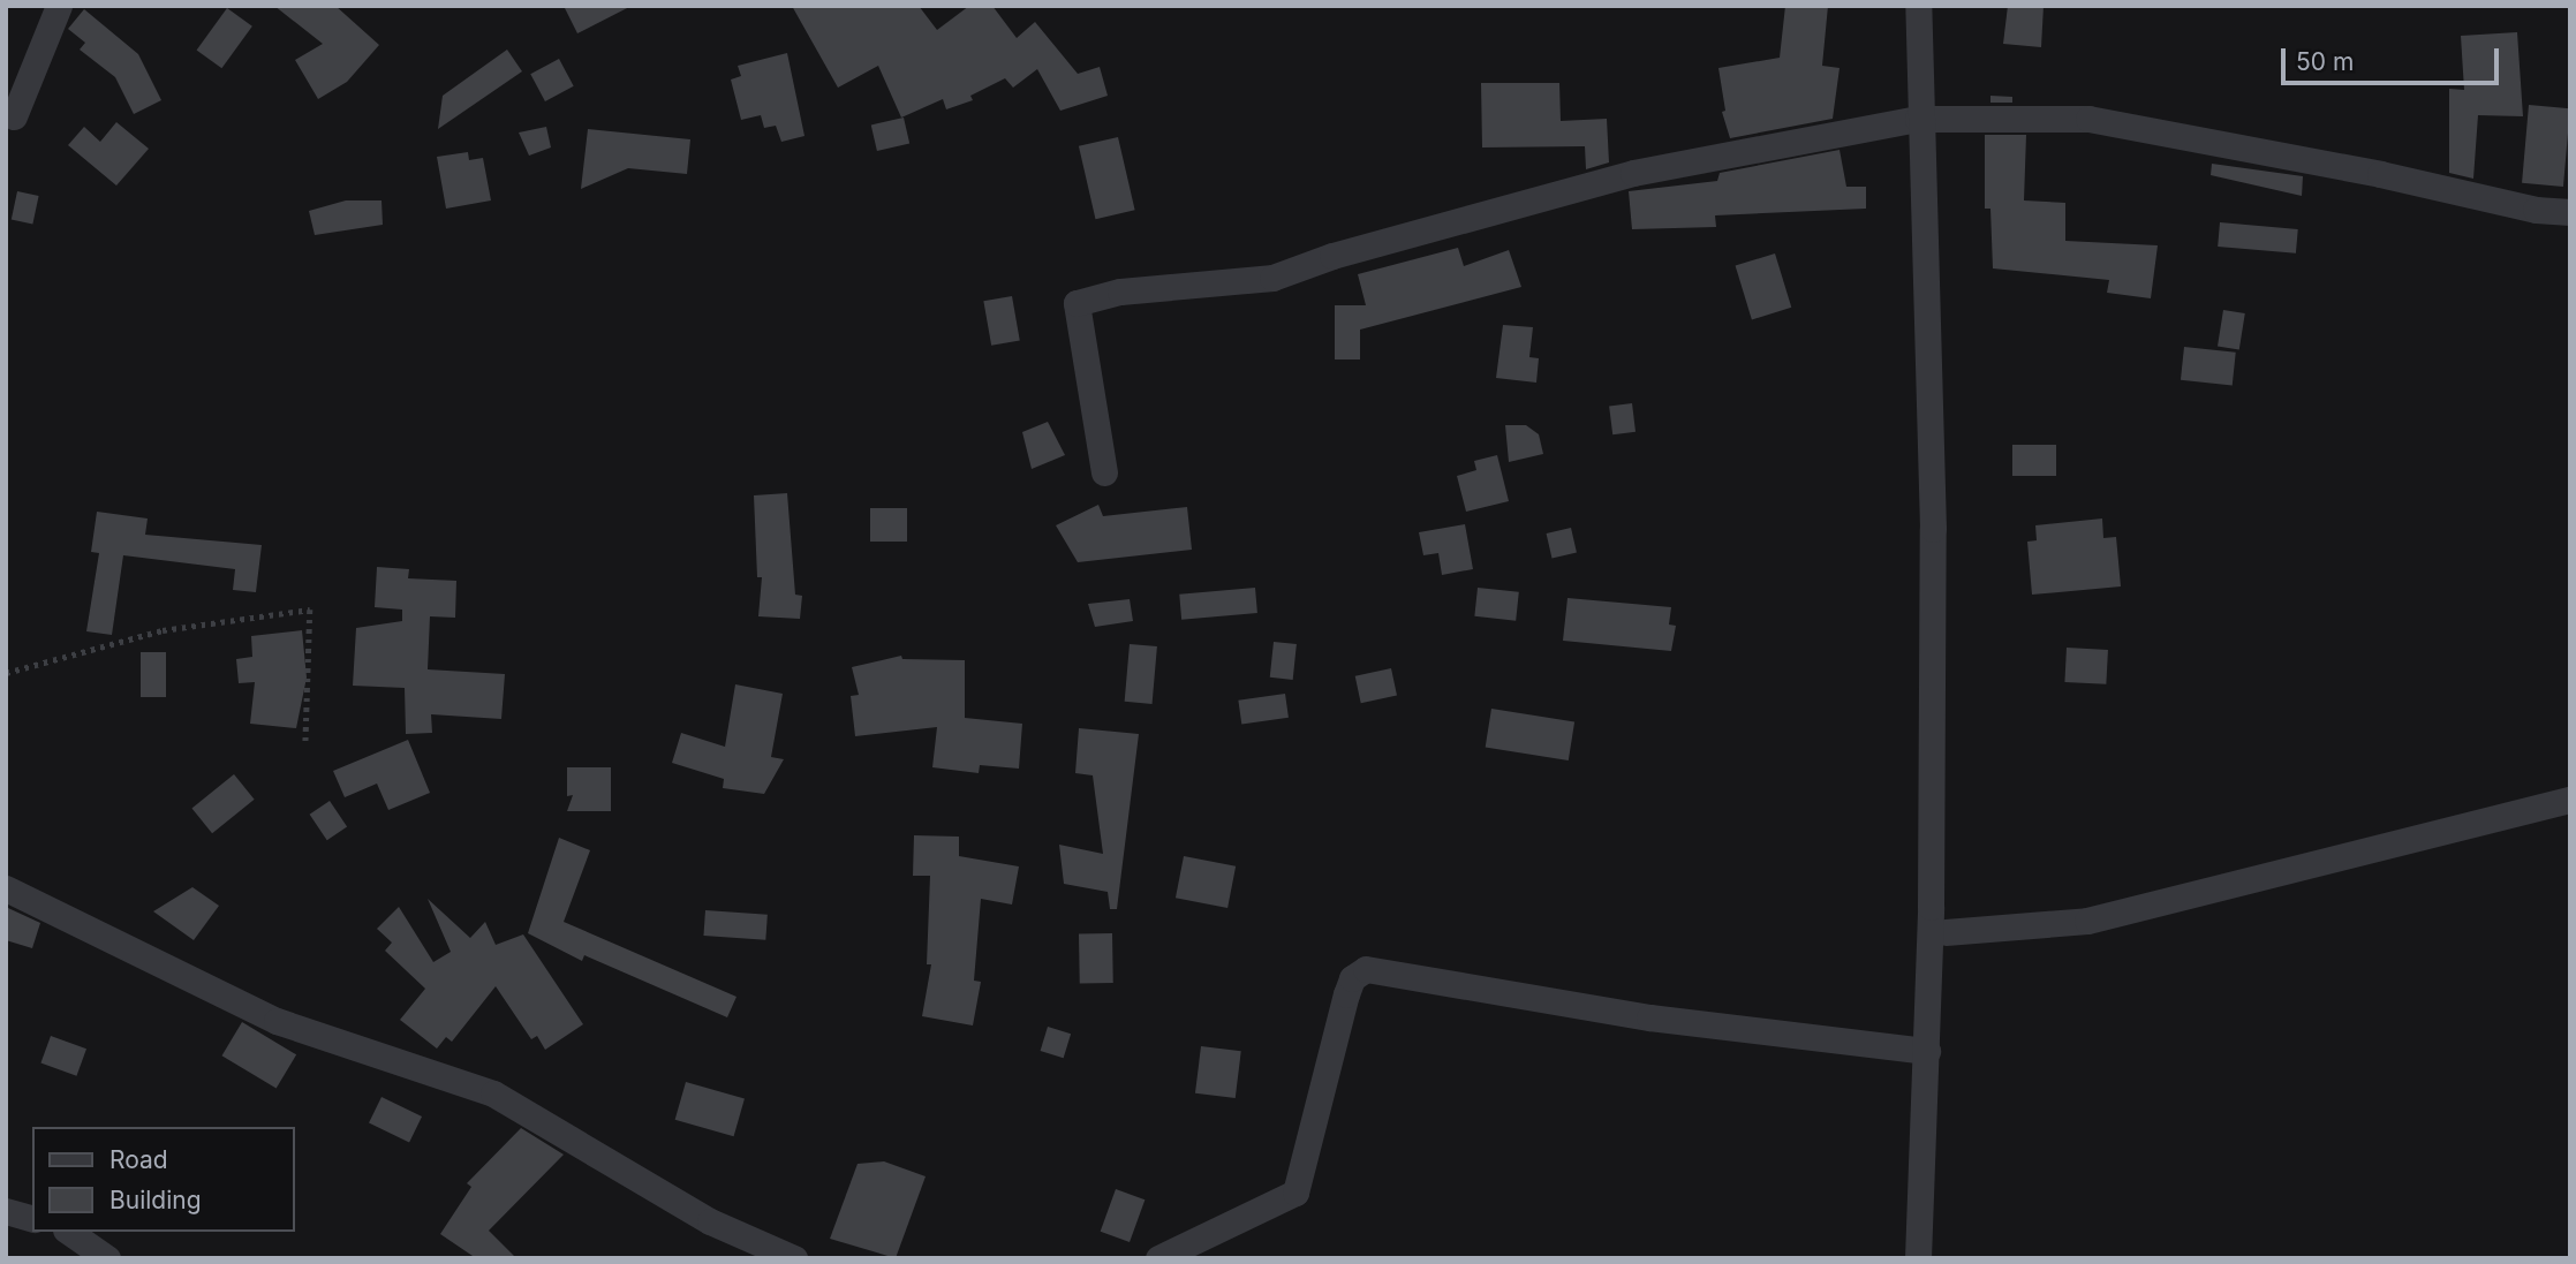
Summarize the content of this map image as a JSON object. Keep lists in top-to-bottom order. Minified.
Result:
{"legend":["Road","Building"],"scale_bar":"50 m"}
